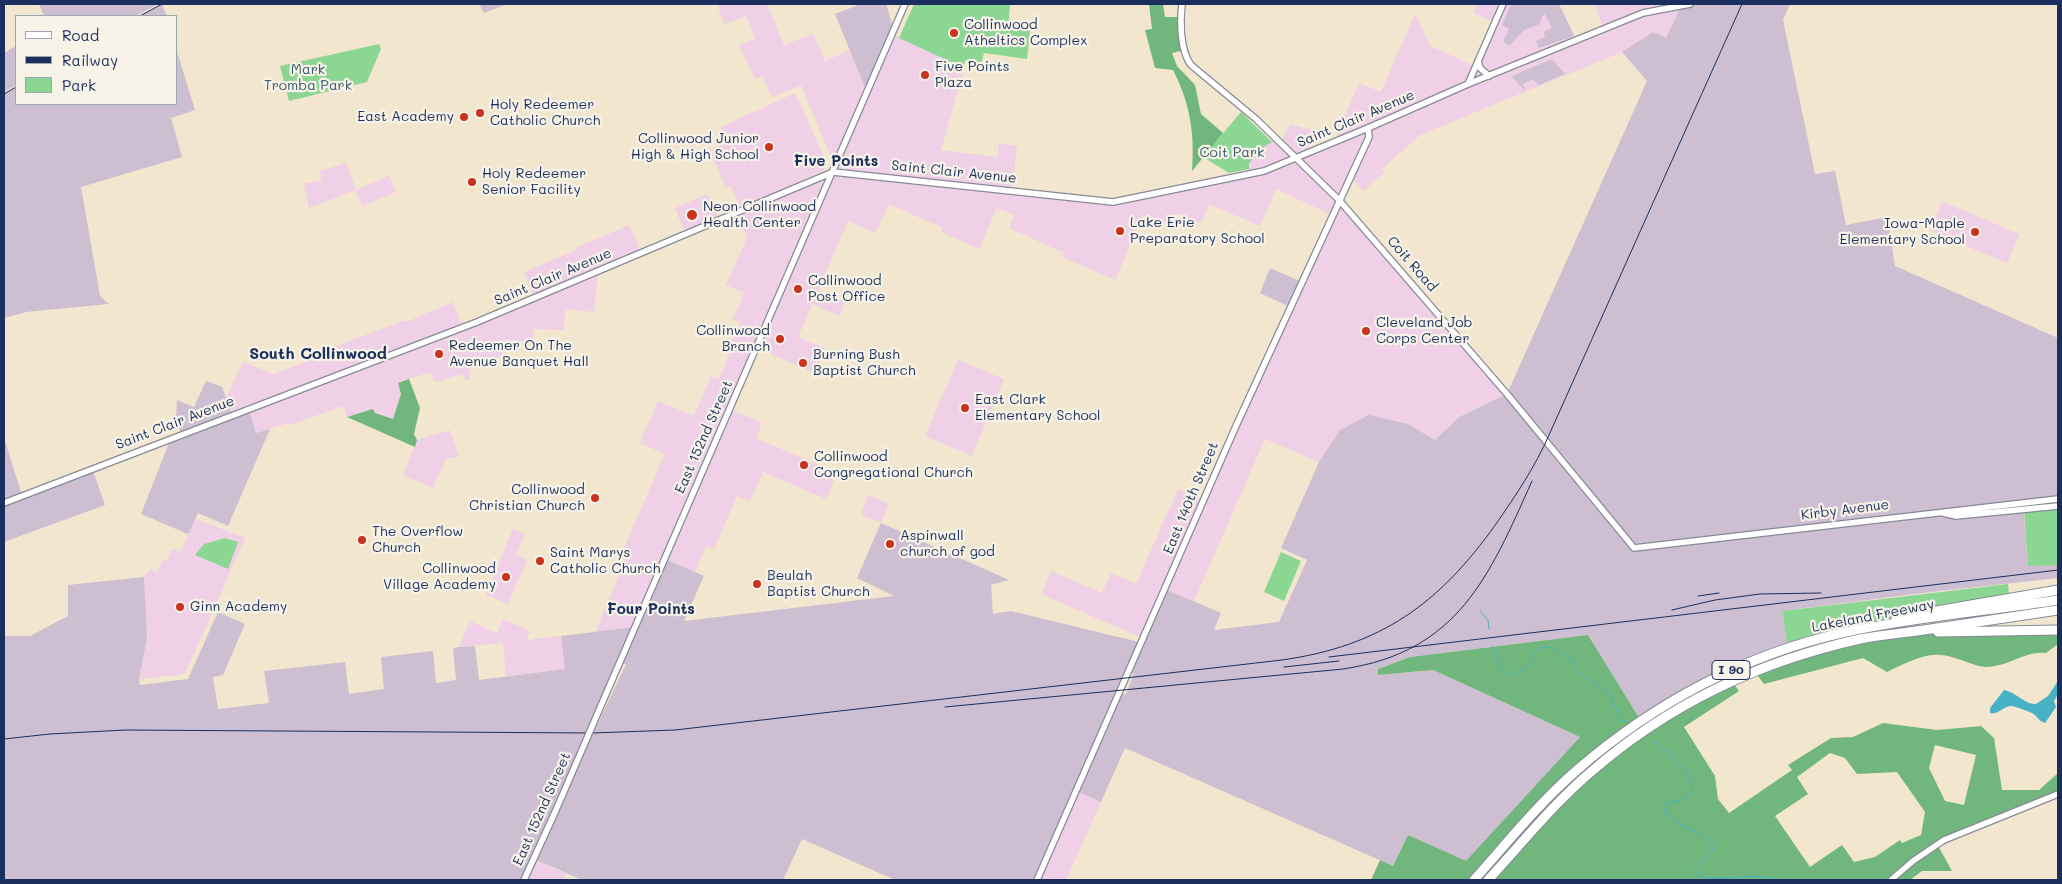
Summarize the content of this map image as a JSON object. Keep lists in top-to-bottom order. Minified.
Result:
{"streets":{"highway":["Lakeland Freeway","I 90"],"street":["Saint Clair Avenue","Coit Road","East 152nd Street","East 140th Street","Kirby Avenue"]},"crossings":[["Saint Clair Avenue","Coit Road"],["Saint Clair Avenue","East 152nd Street"],["Saint Clair Avenue","East 140th Street"],["Coit Road","East 140th Street"],["Coit Road","Kirby Avenue"]],"districts":["Five Points","South Collinwood","Four Points"],"parks":["Mark Tromba Park","Coit Park"],"places":["Collinwood Atheltics Complex","Five Points Plaza","Holy Redeemer Catholic Church","East Academy","Collinwood Junior High & High School","Holy Redeemer Senior Facility","Neon Collinwood Health Center","Lake Erie Preparatory School","Iowa-Maple Elementary School","Collinwood Post Office","Cleveland Job Corps Center","Collinwood Branch","Redeemer On The Avenue Banquet Hall","Burning Bush Baptist Church","East Clark Elementary School","Collinwood Congregational Church","Collinwood Christian Church","The Overflow Church","Aspinwall church of god","Saint Marys Catholic Church","Collinwood Village Academy","Beulah Baptist Church","Ginn Academy"],"legend":["Road","Railway","Park"]}
